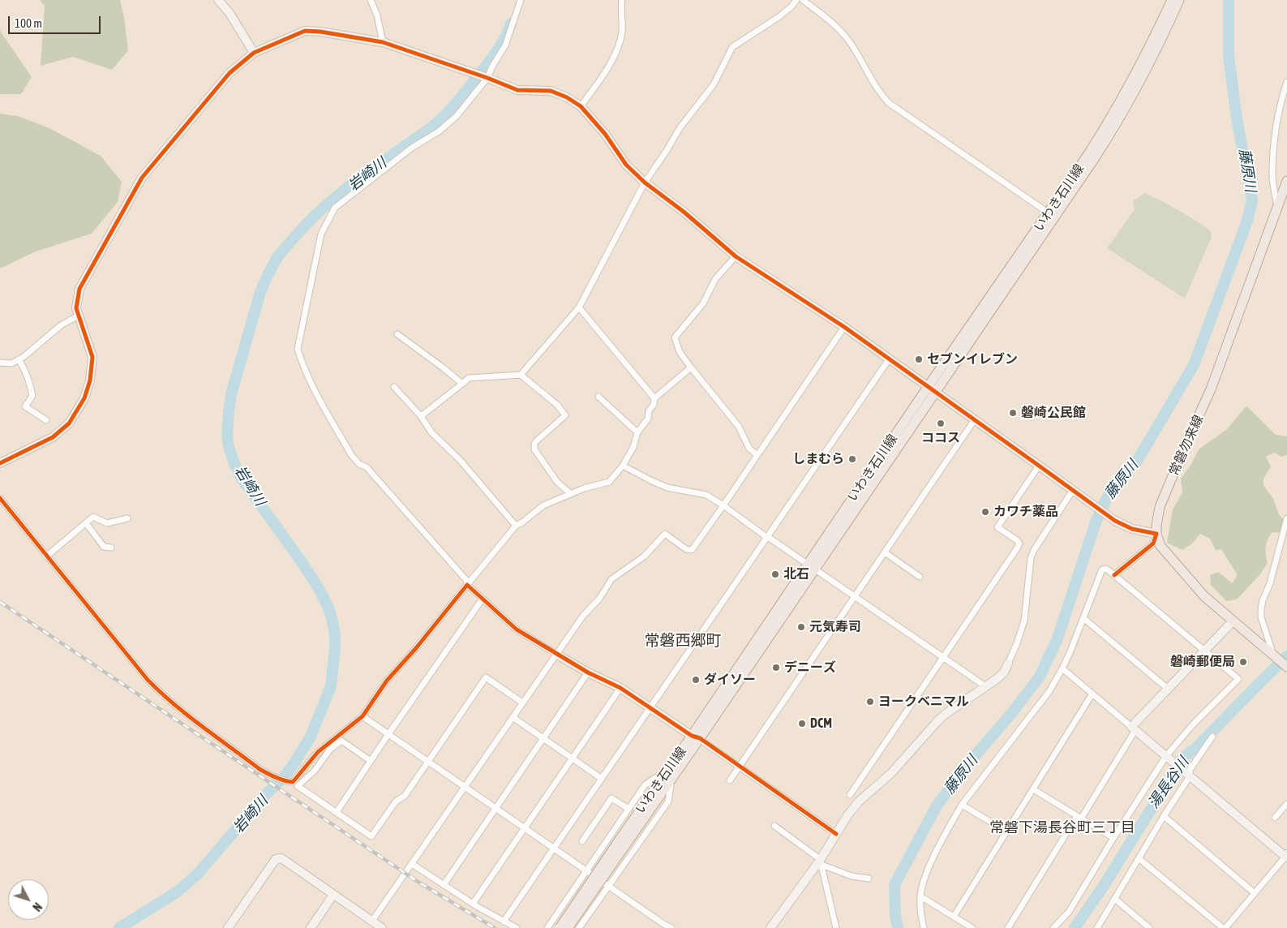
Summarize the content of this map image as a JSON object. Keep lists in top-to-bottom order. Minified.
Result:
{"streets":{"main road":["いわき石川線","常磐勿来線"]},"districts":["常磐西郷町","常磐下湯長谷町三丁目"],"water":["藤原川","岩崎川","湯長谷川"],"places":["セブンイレブン","磐崎公民館","ココス","しまむら","カワチ薬品","北石","元気寿司","磐崎郵便局","デニーズ","ダイソー","ヨークベニマル","DCM"],"scale_bar":"100 m","north":"bottom right"}
